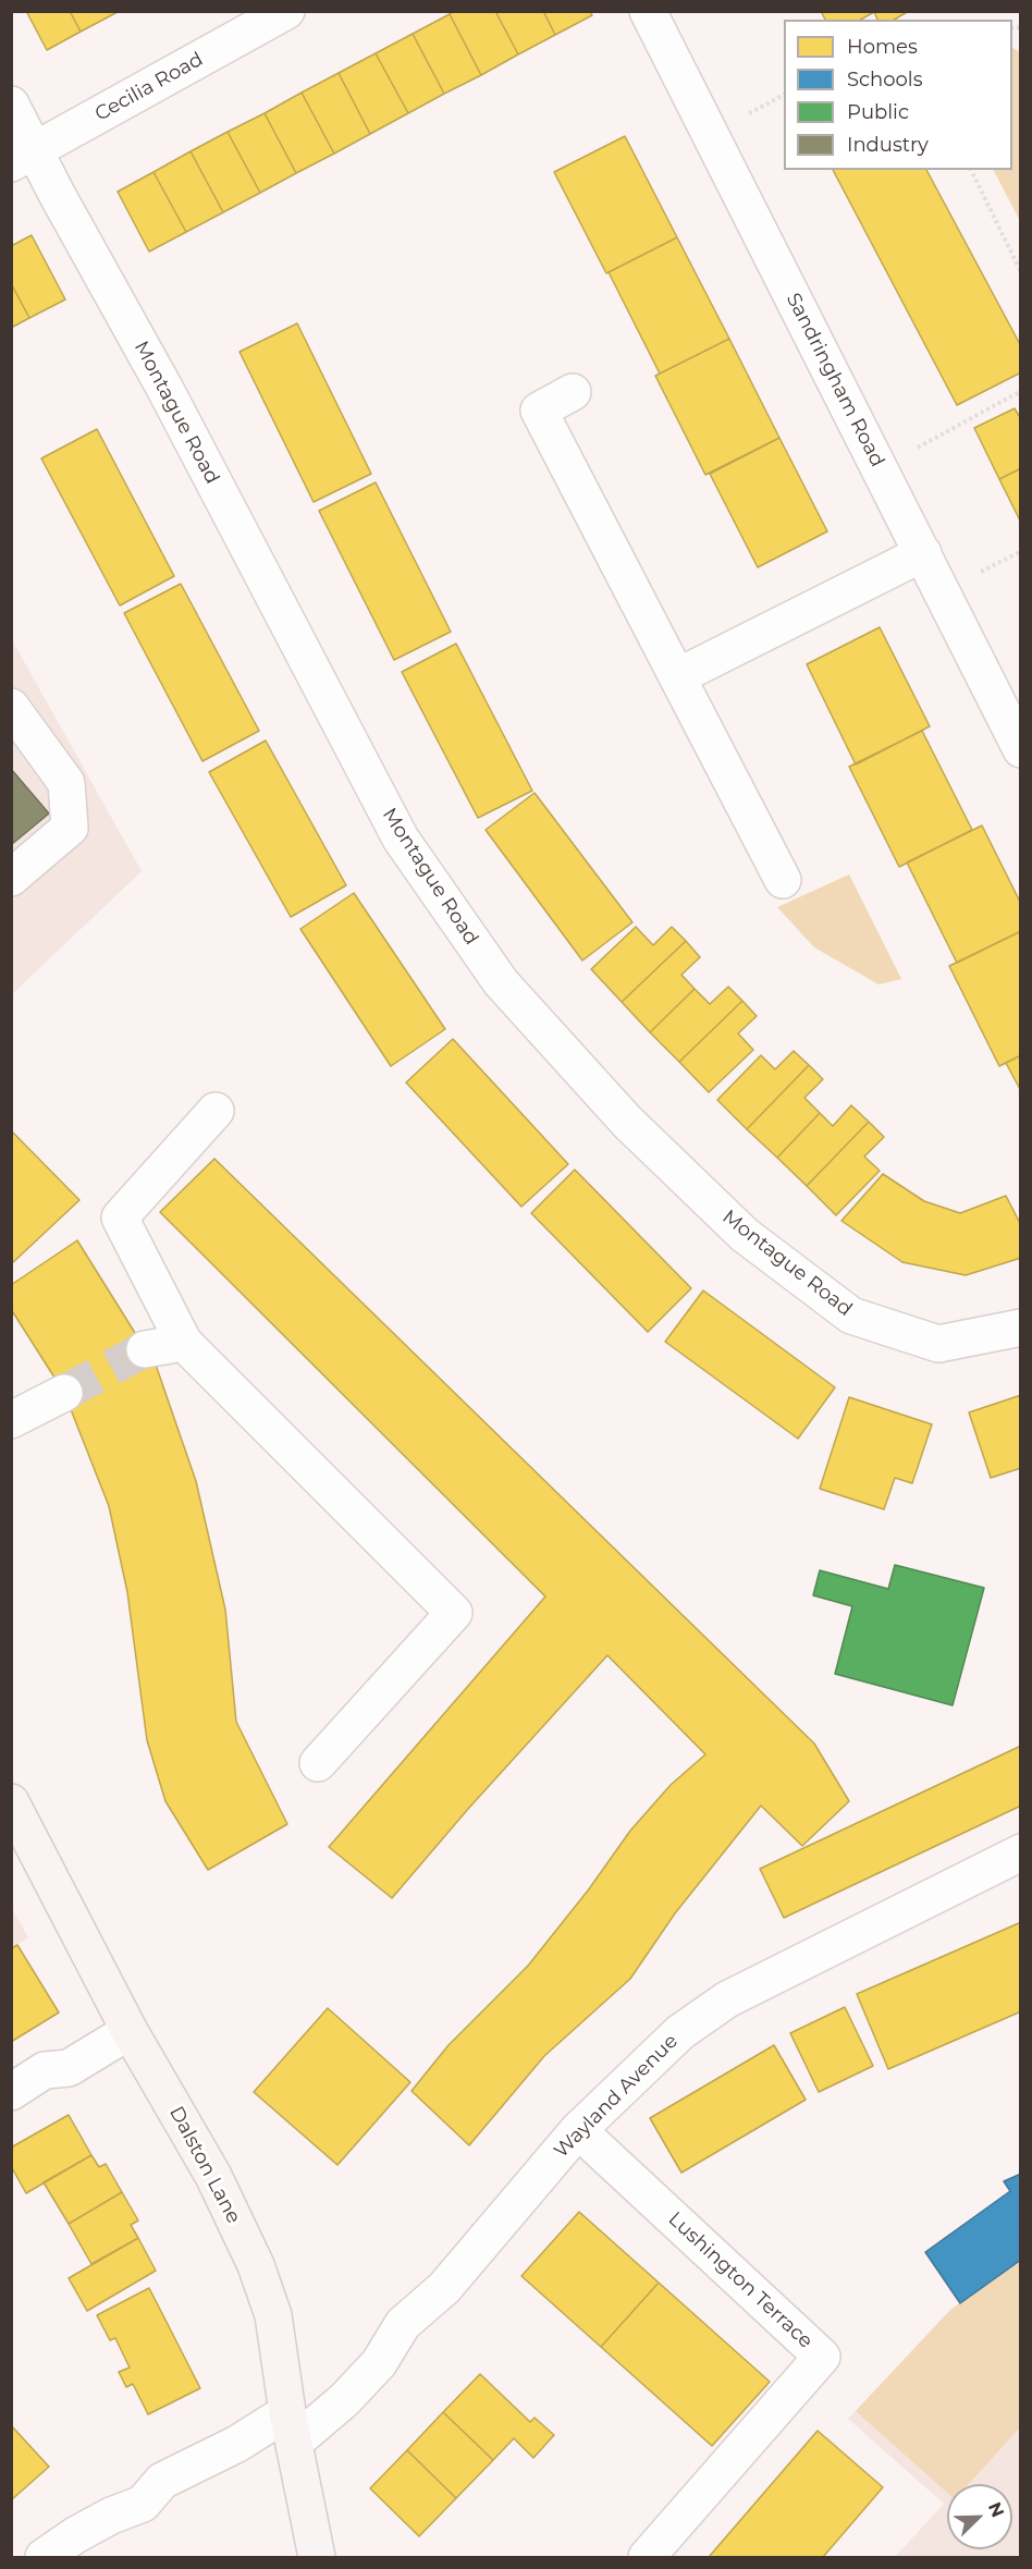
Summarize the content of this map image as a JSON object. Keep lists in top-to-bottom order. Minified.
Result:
{"streets":{"main road":["Dalston Lane"],"street":["Cecilia Road","Sandringham Road","Montague Road","Wayland Avenue","Lushington Terrace"]},"crossings":[["Cecilia Road","Montague Road"],["Wayland Avenue","Dalston Lane"],["Wayland Avenue","Lushington Terrace"]],"legend":["Homes","Schools","Public","Industry"],"north":"top right"}
